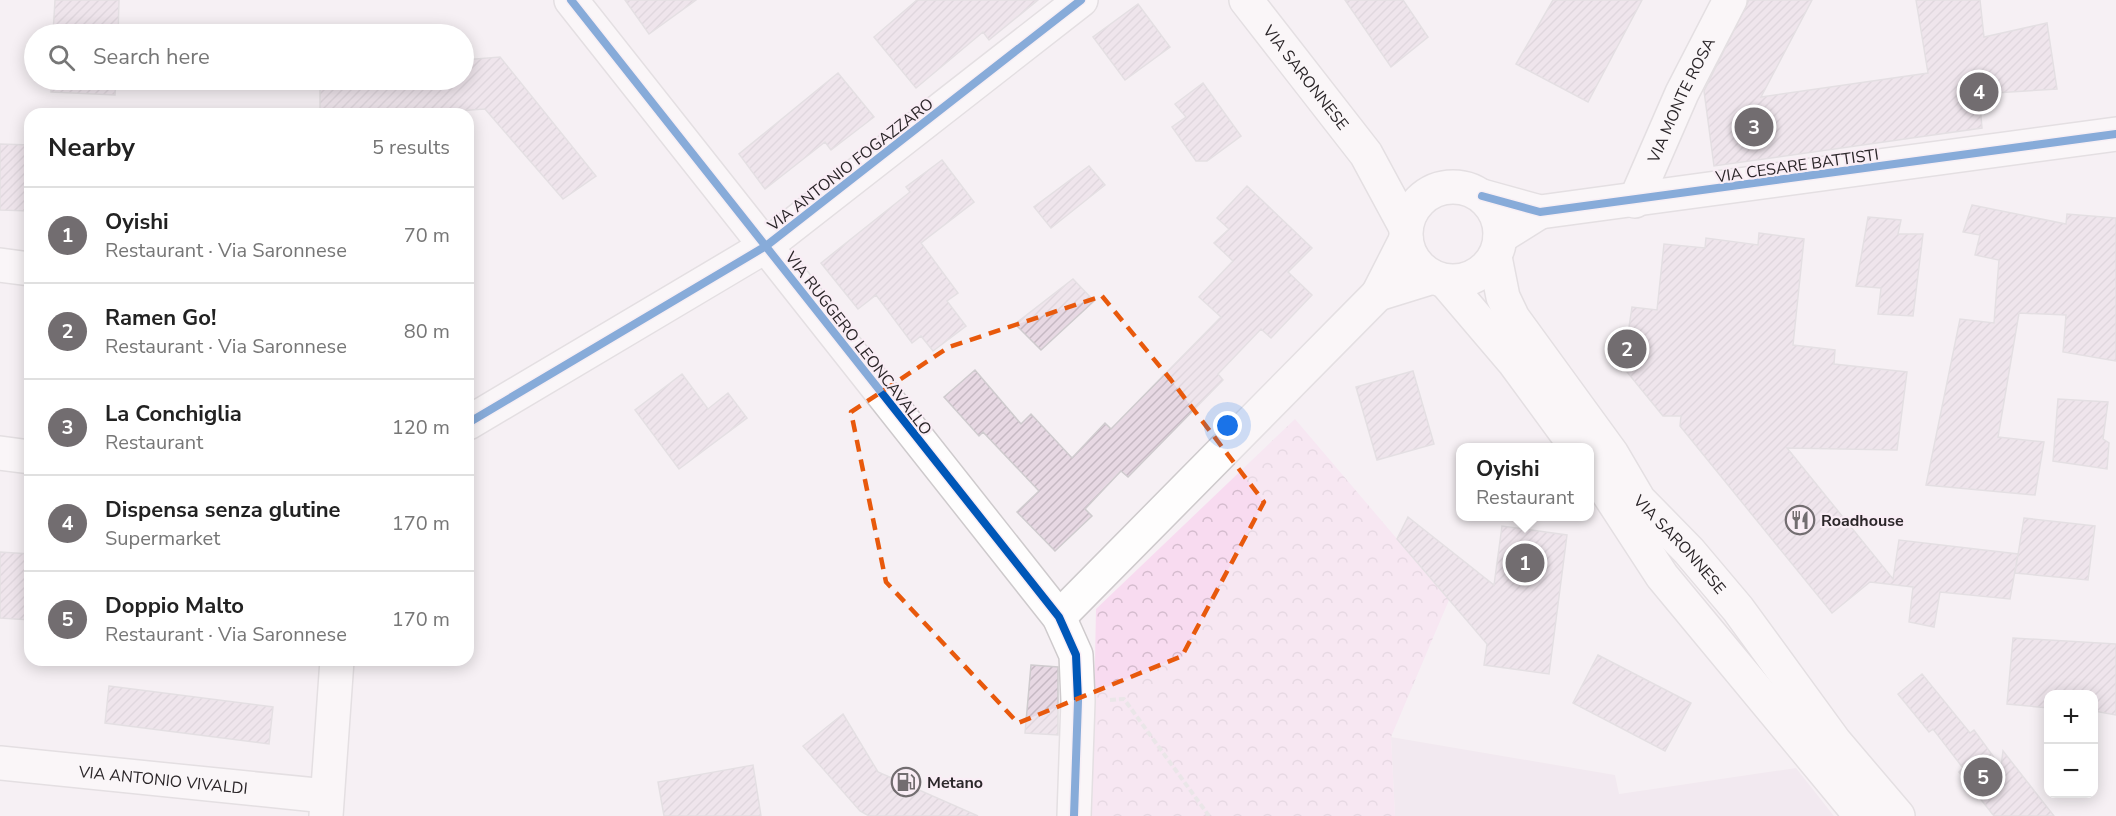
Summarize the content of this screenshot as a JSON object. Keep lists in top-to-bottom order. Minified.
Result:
{"streets":{"street":["VIA SARONNESE","VIA MONTE ROSA","VIA ANTONIO FOGAZZARO","VIA CESARE BATTISTI","VIA RUGGERO LEONCAVALLO","VIA ANTONIO VIVALDI"]},"crossings":[["VIA SARONNESE","VIA CESARE BATTISTI"],["VIA MONTE ROSA","VIA CESARE BATTISTI"],["VIA ANTONIO FOGAZZARO","VIA RUGGERO LEONCAVALLO"]],"places":{"restaurant":["Roadhouse"],"fuel station":["Metano"]},"page":{"search":"Search here","pins":["4","3","2","1","5"],"heading":["Nearby","5 results"],"list":[{"mark":"1","name":"Oyishi","note":"Restaurant · Via Saronnese","value":"70 m"},{"mark":"2","name":"Ramen Go!","note":"Restaurant · Via Saronnese","value":"80 m"},{"mark":"3","name":"La Conchiglia","note":"Restaurant","value":"120 m"},{"mark":"4","name":"Dispensa senza glutine","note":"Supermarket","value":"170 m"},{"mark":"5","name":"Doppio Malto","note":"Restaurant · Via Saronnese","value":"170 m"}],"popup":["Oyishi","Restaurant"],"map_buttons":["+","−"]}}
